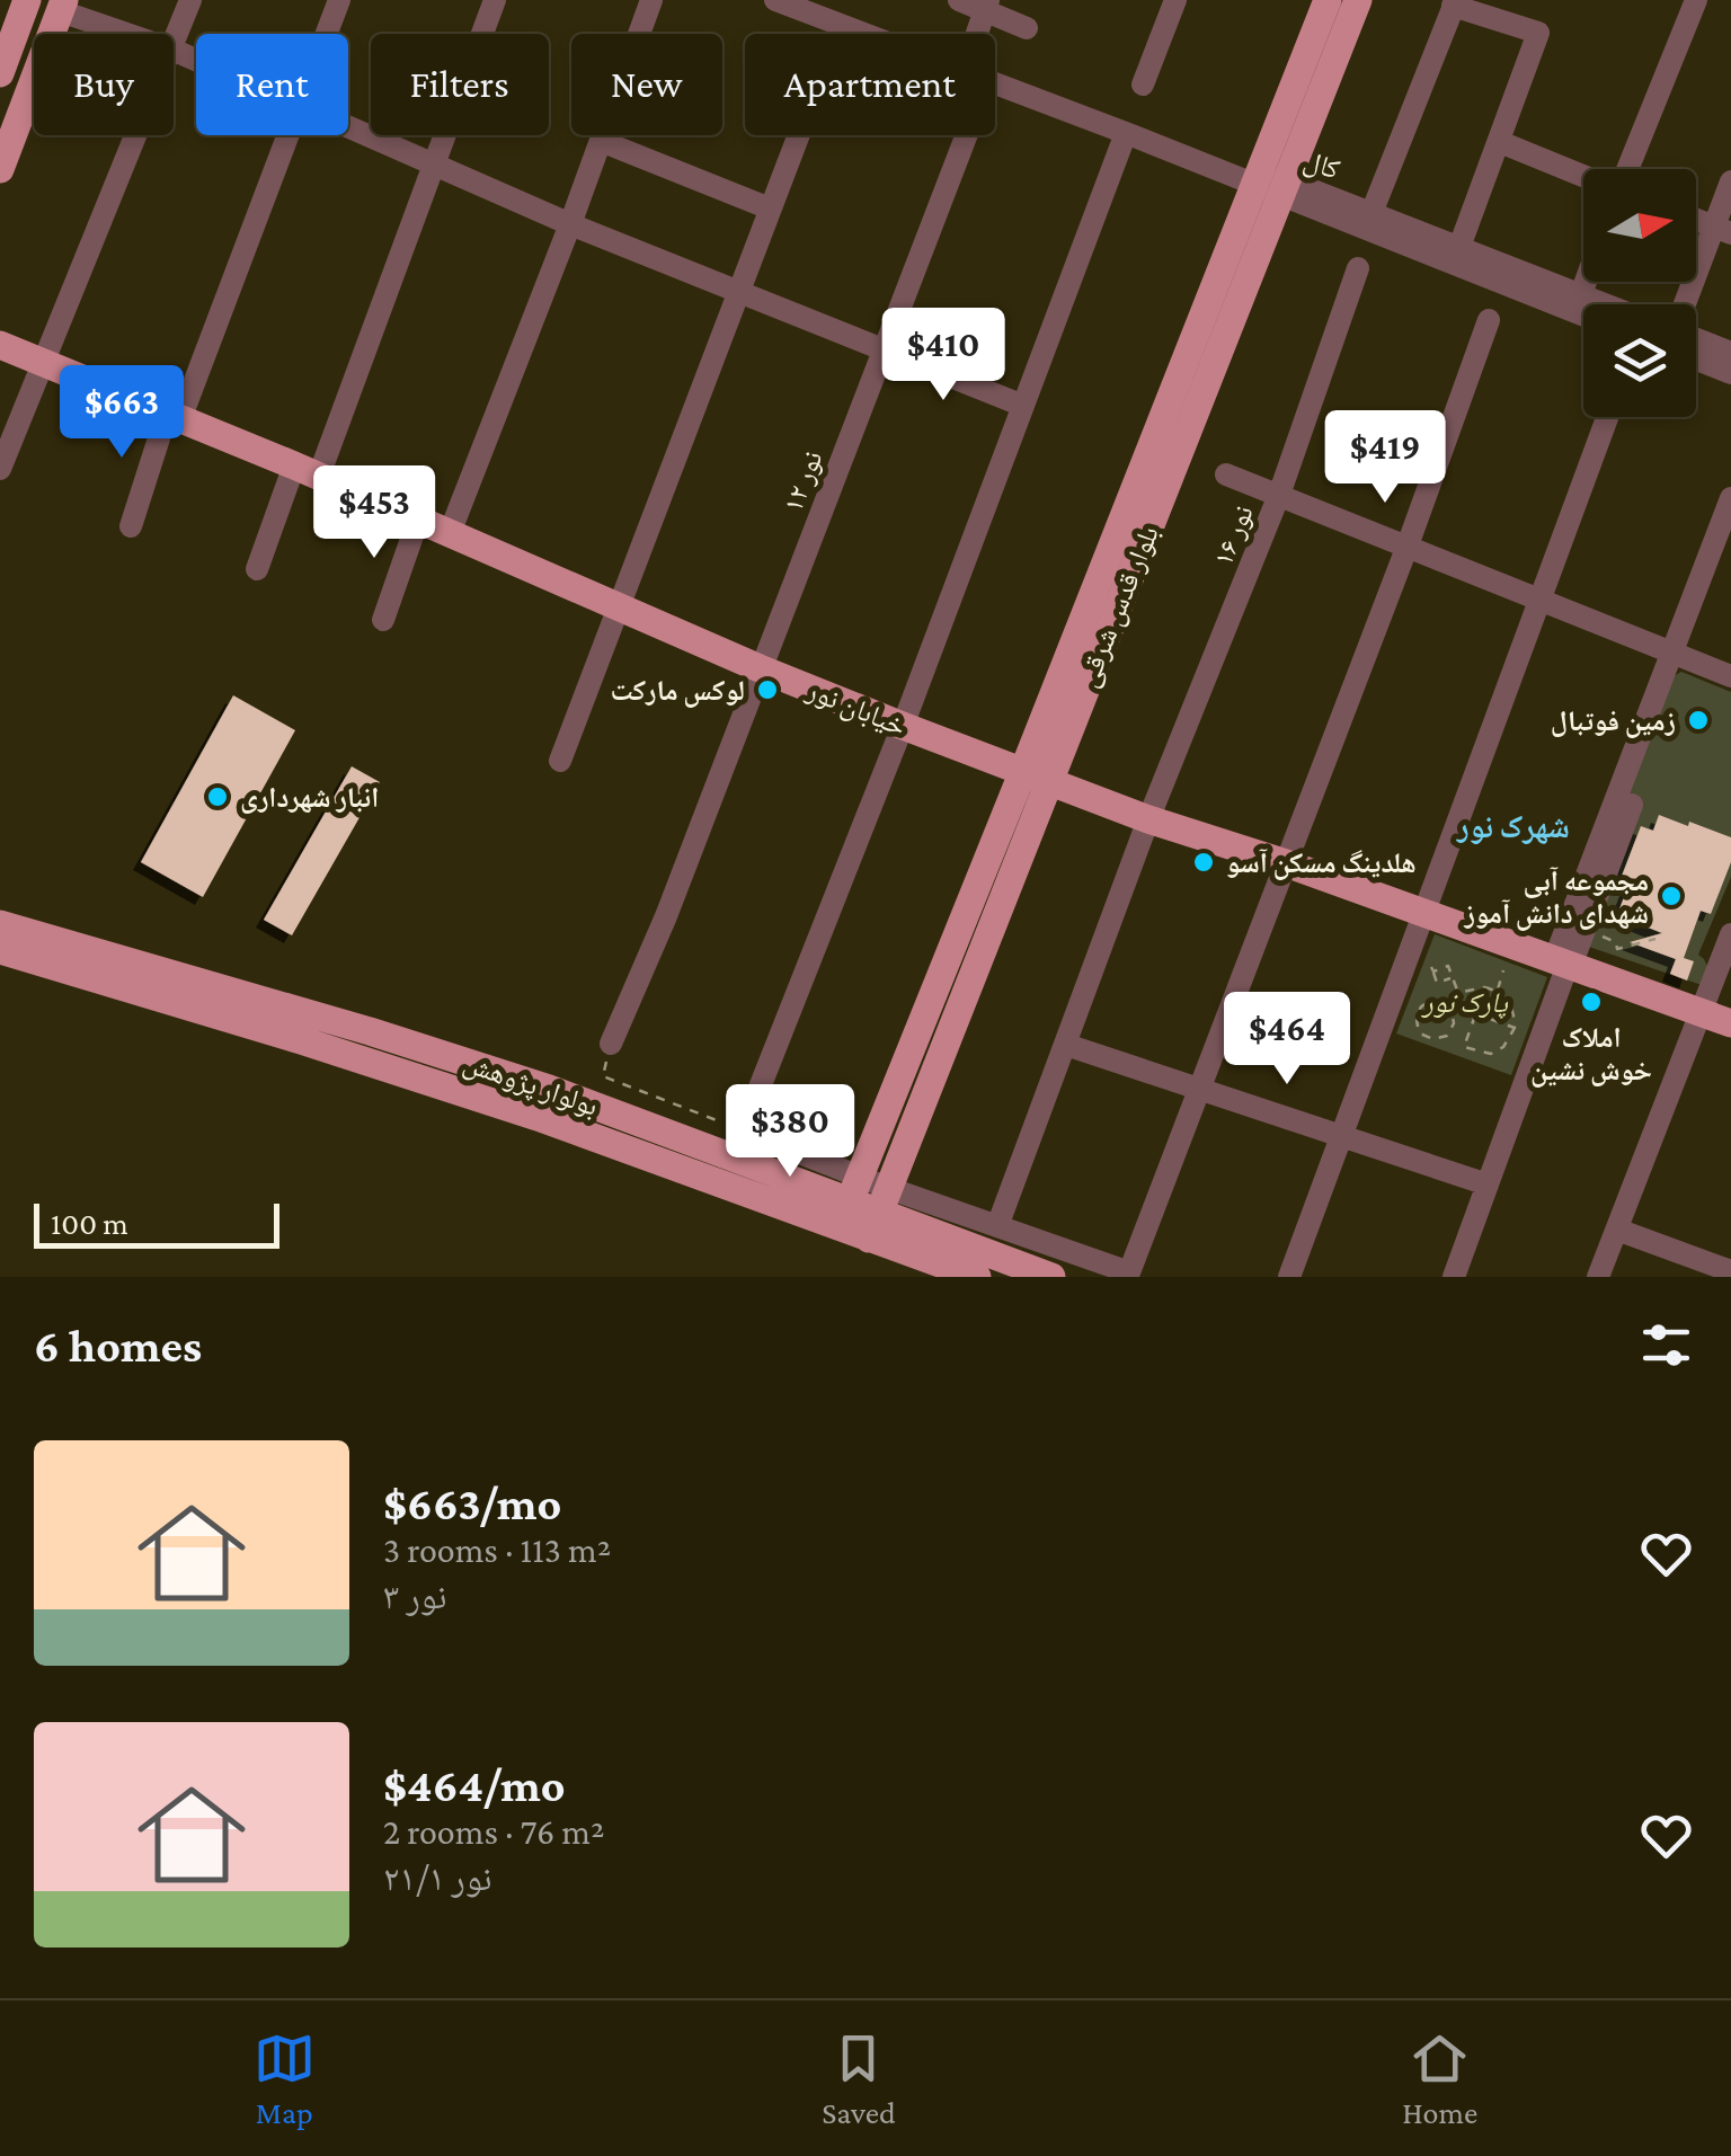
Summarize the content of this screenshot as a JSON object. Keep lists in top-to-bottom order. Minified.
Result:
{"streets":{"main road":["بلوار قدس شرقی","خیابان نور","بولوار پژوهش"],"street":["کال","نور ۱۲","نور ۱۶"]},"crossings":[["کال","بلوار قدس شرقی"],["نور ۱۲","خیابان نور"],["نور ۱۶","خیابان نور"],["بلوار قدس شرقی","خیابان نور"],["بلوار قدس شرقی","بولوار پژوهش"]],"districts":["شهرک نور"],"parks":["پارک نور"],"places":["لوکس مارکت","زمین فوتبال","انبار شهرداری","هلدینگ مسکن آسو","مجموعه آبی شهدای دانش آموز","املاک خوش نشین"],"scale_bar":"100 m","north":"right","page":{"chip":["Buy","Rent","Filters","New","Apartment"],"price":["$410","$663","$419","$453","$464","$380"],"scale":"100 m","heading":"6 homes","list":[{"name":"$663/mo","note":"3 rooms · 113 m² · نور ۳"},{"name":"$464/mo","note":"2 rooms · 76 m² · نور ۲۱/۱"}],"tabs":["Map","Saved","Home"]}}
